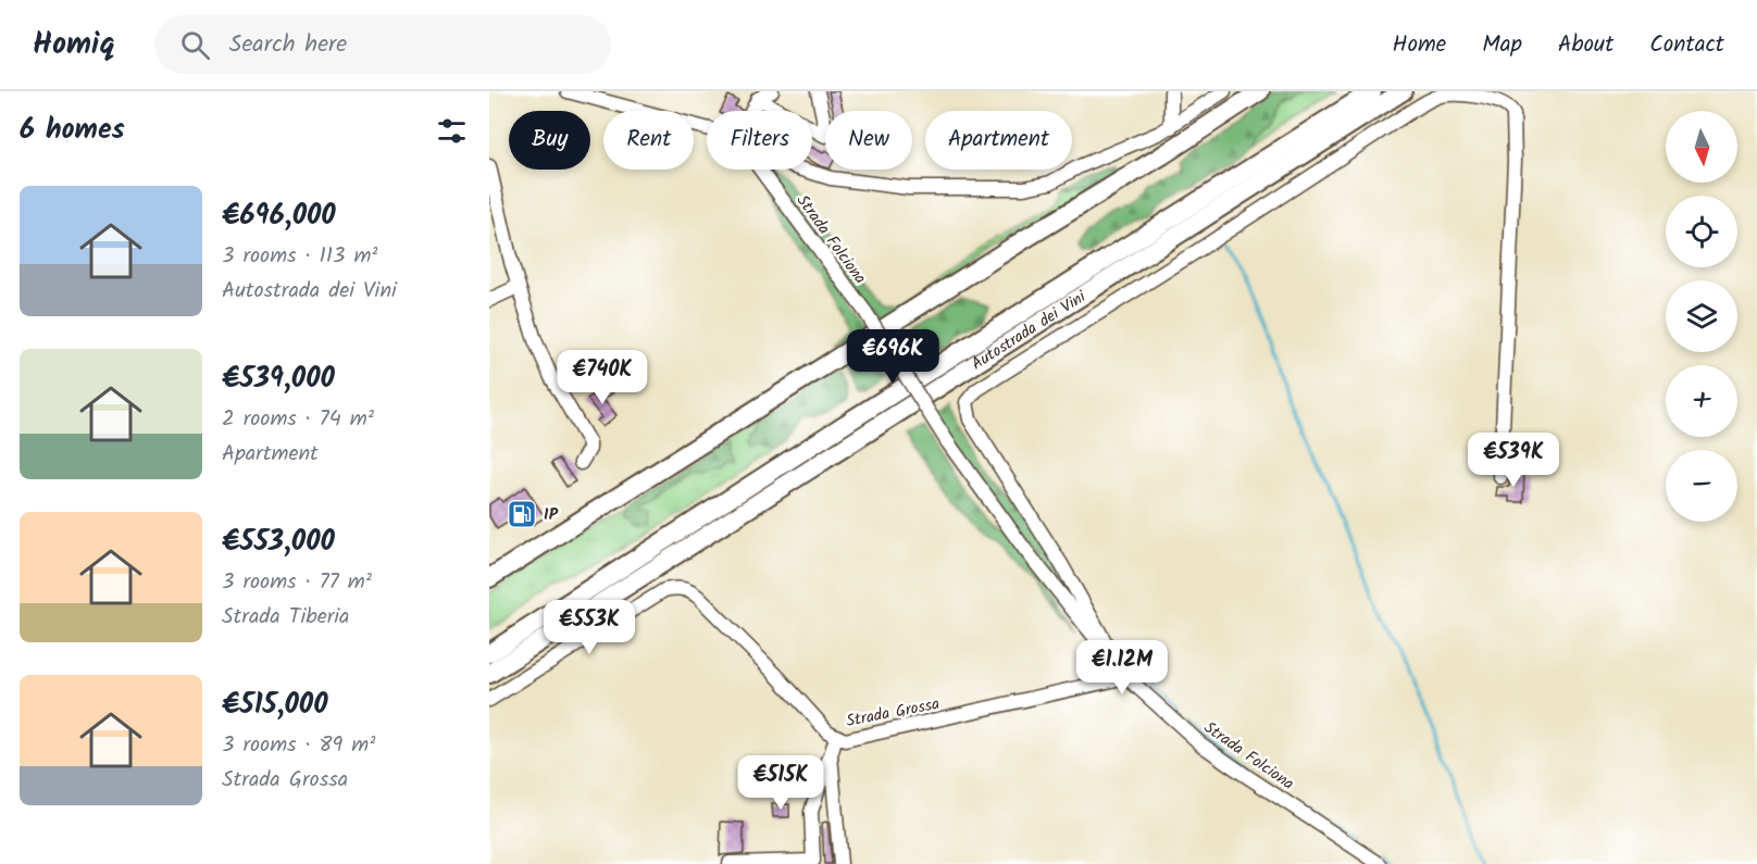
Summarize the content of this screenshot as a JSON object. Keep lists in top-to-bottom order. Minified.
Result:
{"streets":{"highway":["Autostrada dei Vini"],"street":["Strada Folciona","Strada Grossa"]},"crossings":[["Strada Folciona","Strada Grossa"]],"places":{"fuel station":["IP"]},"north":"bottom","page":{"header":"Homiq","search":"Search here","nav":["Home","Map","About","Contact"],"heading":"6 homes","map_buttons":["+","−"],"chip":["Buy","Rent","Filters","New","Apartment"],"list":[{"name":"€696,000","note":"3 rooms · 113 m² · Autostrada dei Vini"},{"name":"€539,000","note":"2 rooms · 74 m² · Apartment"},{"name":"€553,000","note":"3 rooms · 77 m² · Strada Tiberia"},{"name":"€515,000","note":"3 rooms · 89 m² · Strada Grossa"}],"price":["€696K","€740K","€539K","€553K","€1.12M","€515K"]}}
